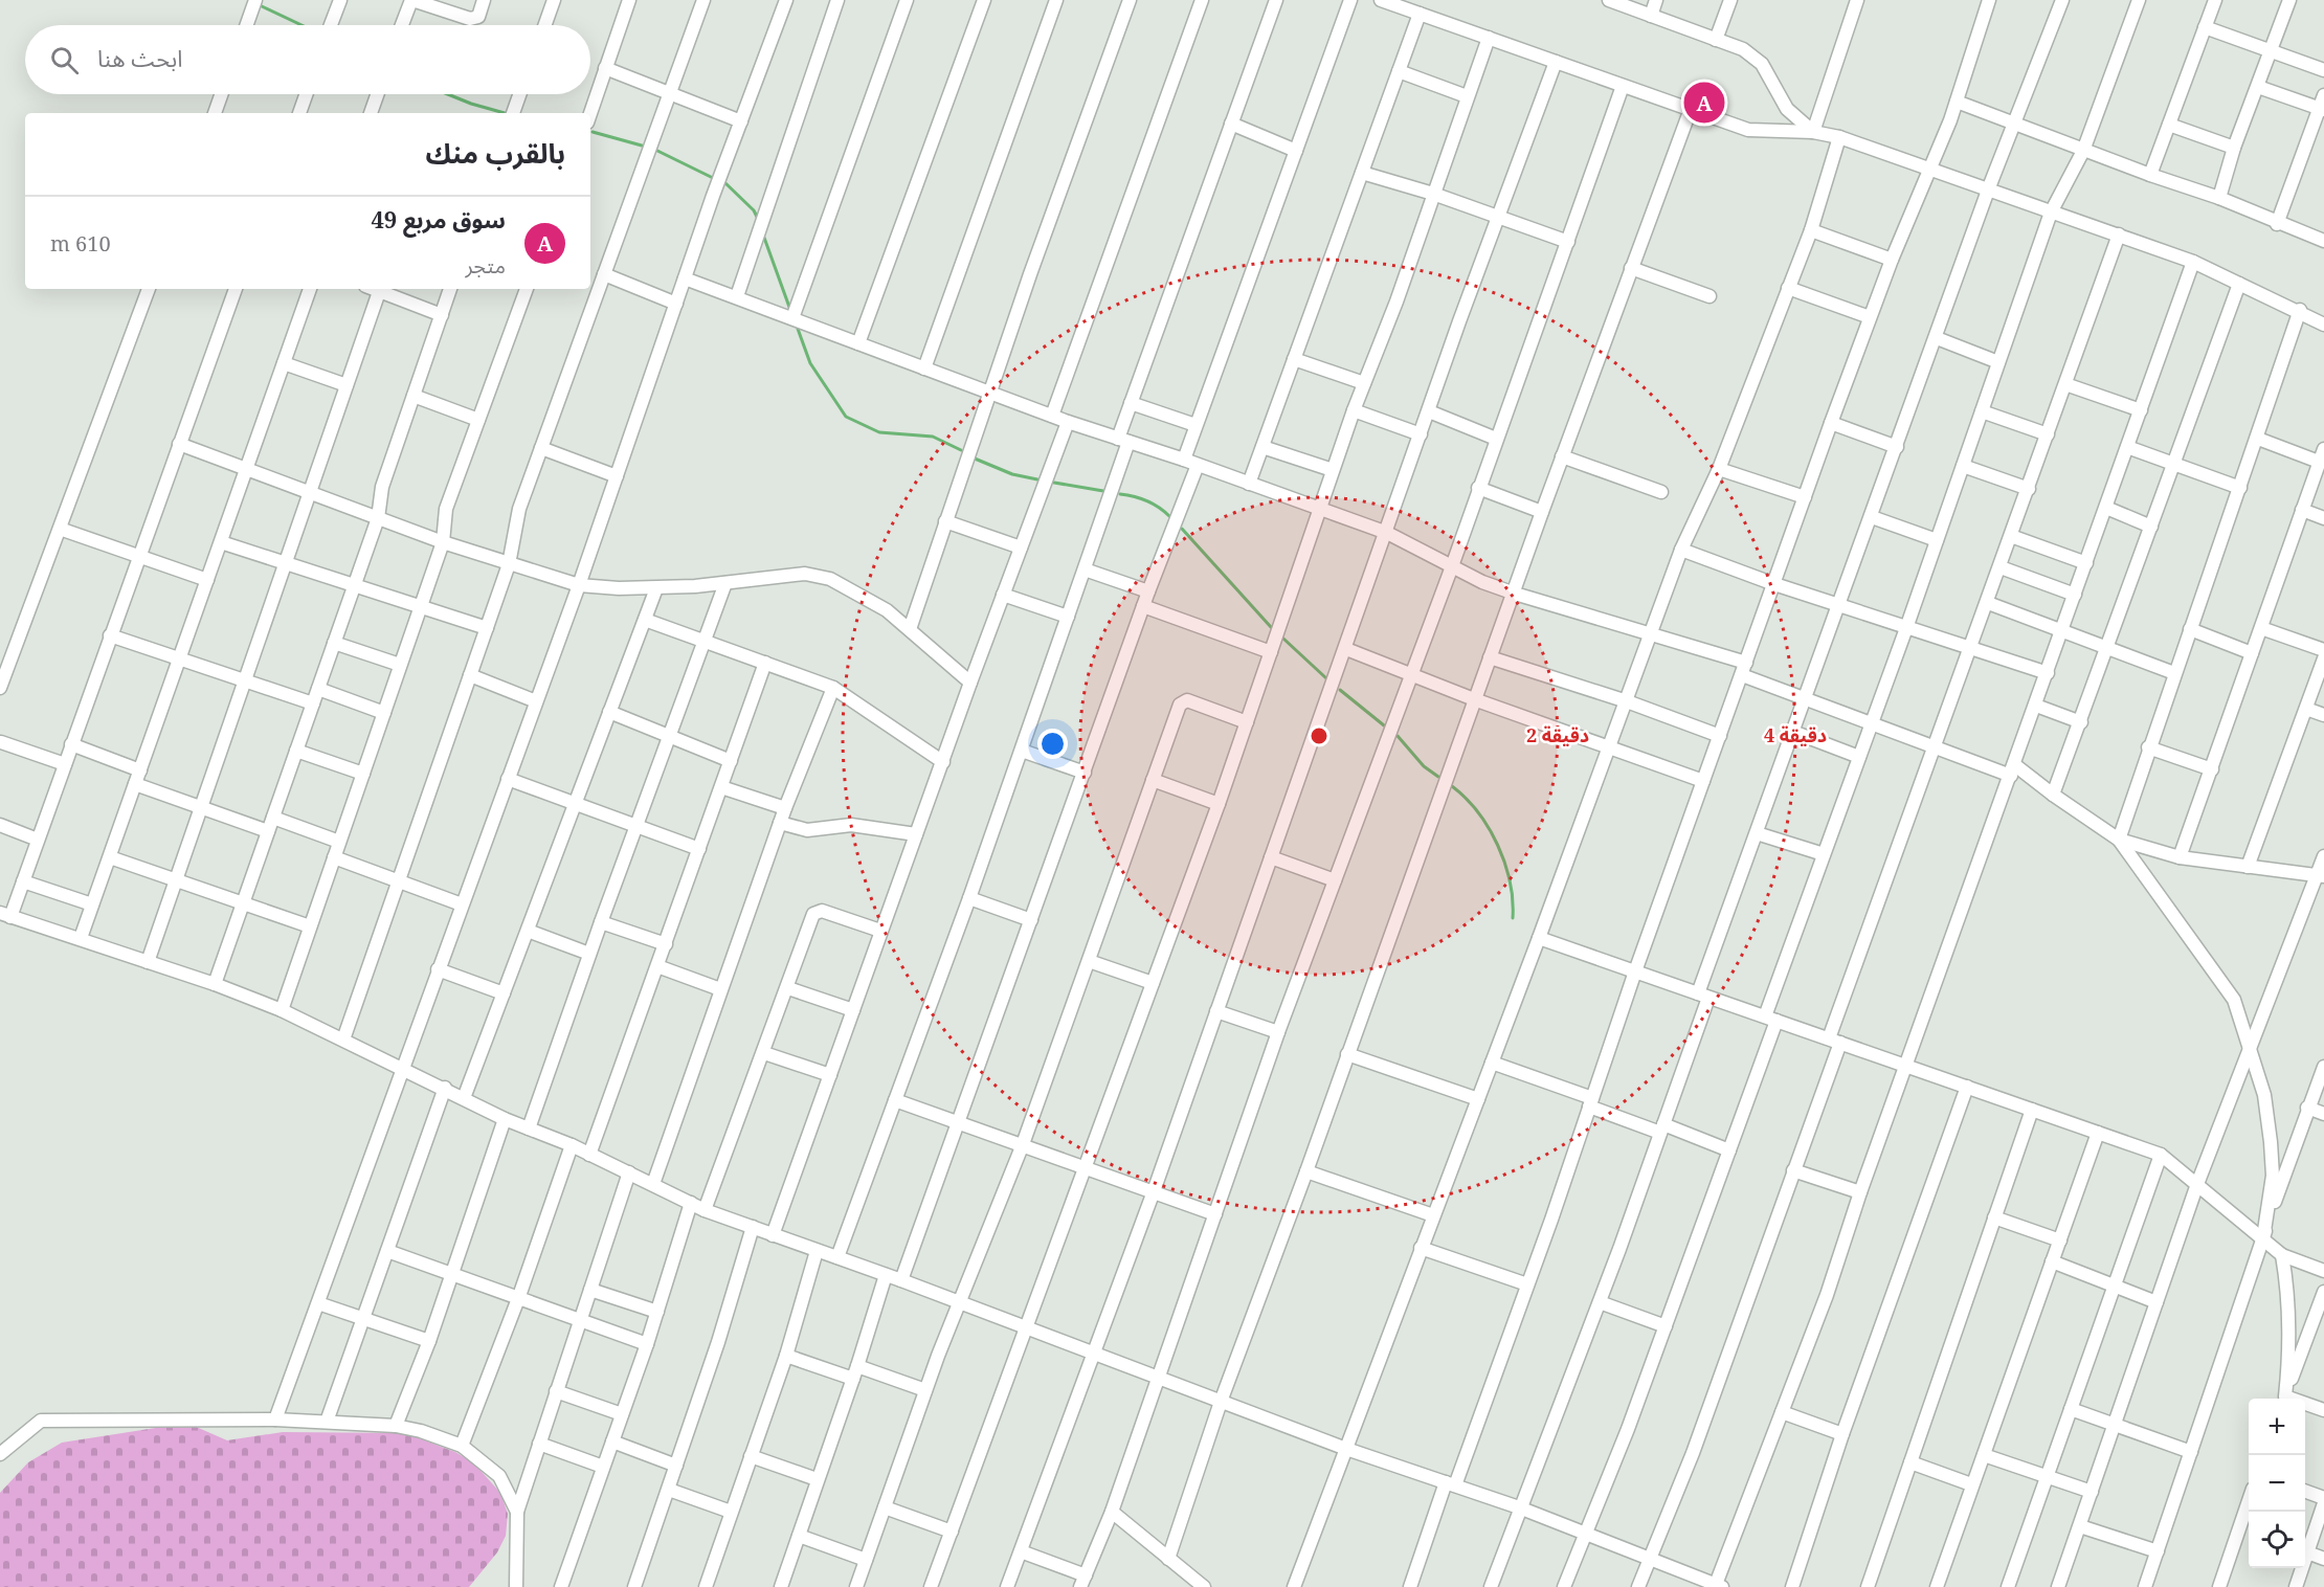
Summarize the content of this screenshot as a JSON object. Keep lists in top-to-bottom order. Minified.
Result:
{"page":{"search":"ابحث هنا","pins":"A","heading":"بالقرب منك","list":[{"mark":"A","name":"سوق مربع 49","note":"متجر","value":"610 m"}],"map_buttons":["+","−"]},"rings":["2 دقيقة","4 دقيقة"]}
